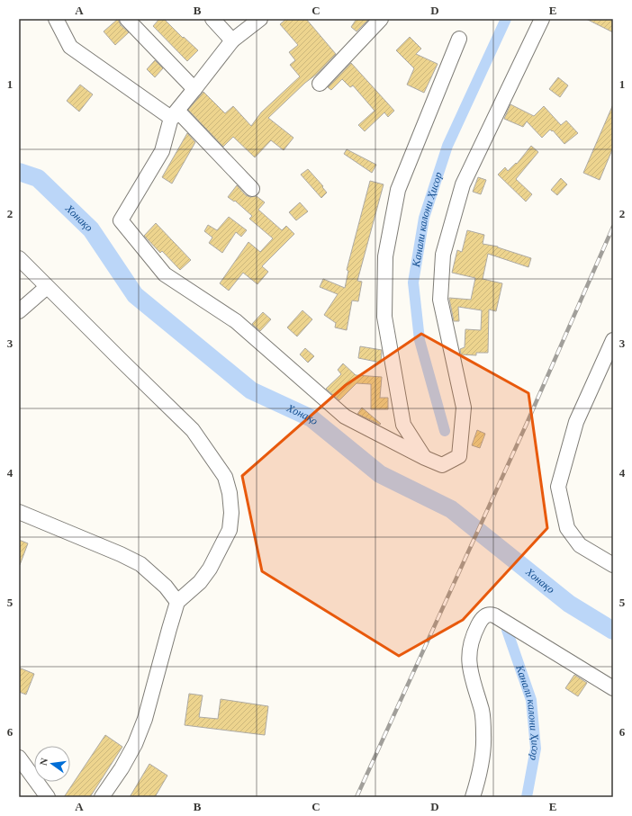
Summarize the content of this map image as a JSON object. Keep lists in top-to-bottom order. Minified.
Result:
{"water":["Хонақо","Канали калони Ҳисор"],"north":"left","grid":{"columns":["A","B","C","D","E"],"rows":["1","2","3","4","5","6"]}}
